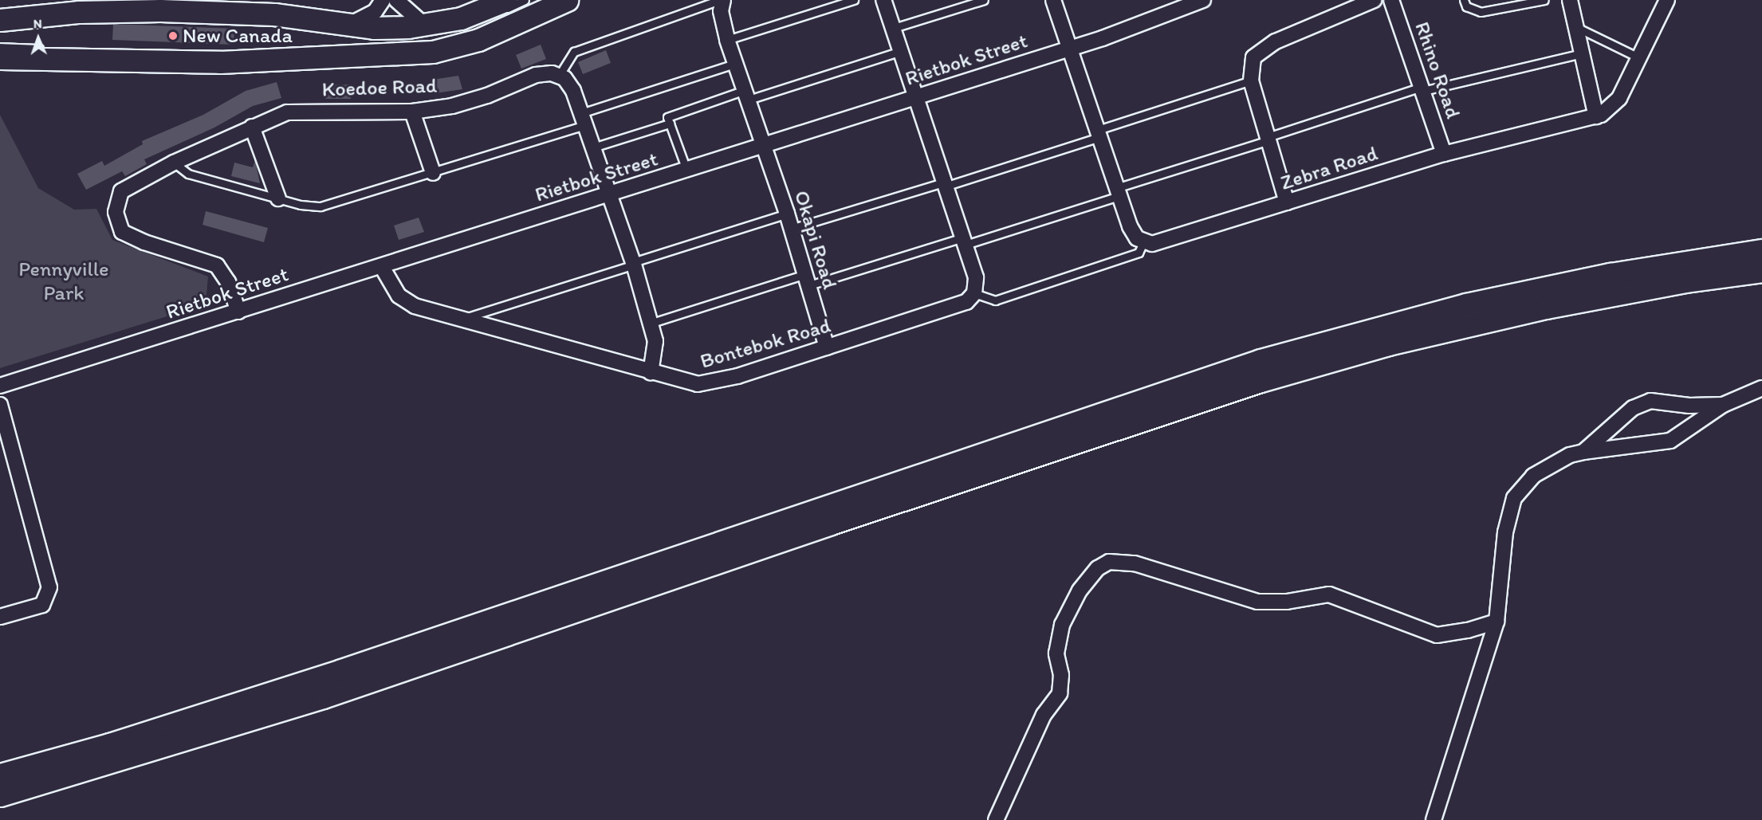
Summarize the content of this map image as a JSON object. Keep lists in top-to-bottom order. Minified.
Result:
{"streets":{"street":["Rietbok Street","Rhino Road","Koedoe Road","Zebra Road","Okapi Road","Bontebok Road"]},"crossings":[["Rietbok Street","Koedoe Road"],["Rietbok Street","Okapi Road"],["Rietbok Street","Bontebok Road"],["Rhino Road","Zebra Road"],["Okapi Road","Bontebok Road"]],"parks":["Pennyville Park"],"places":["New Canada"],"north":"top"}
